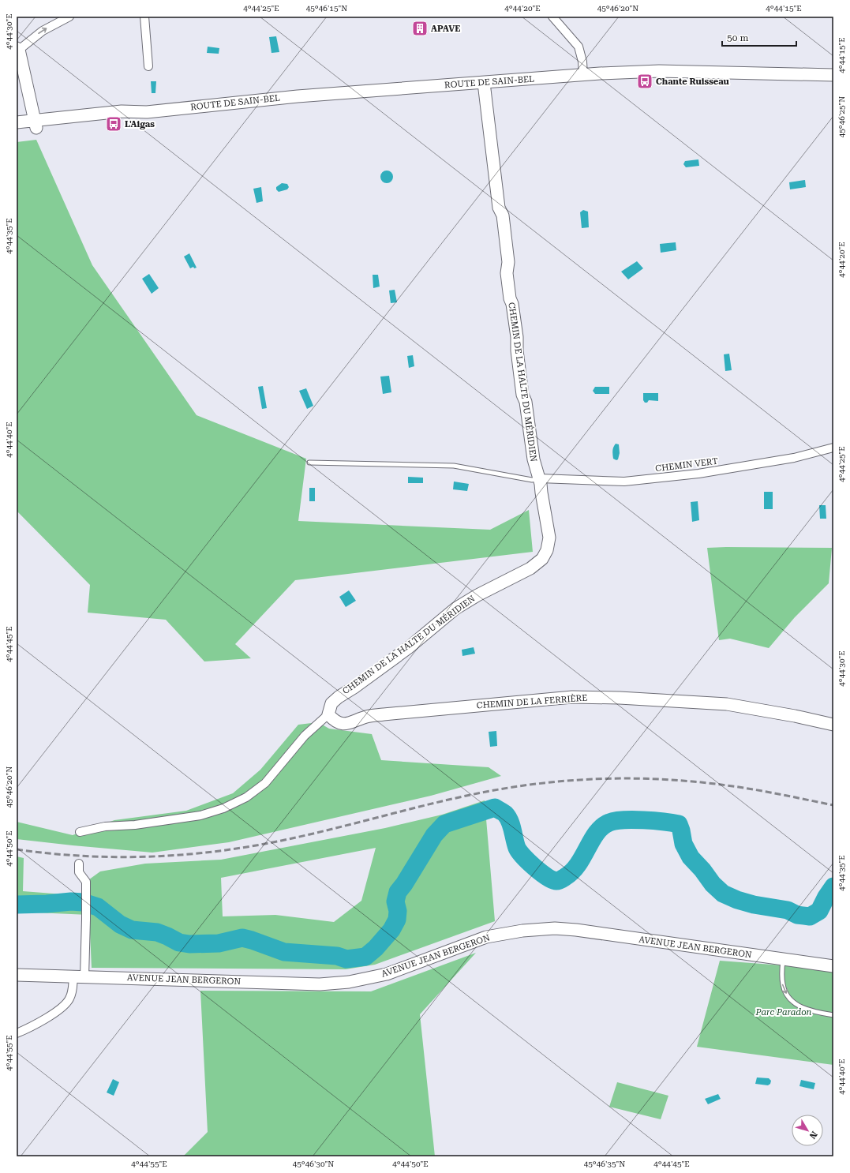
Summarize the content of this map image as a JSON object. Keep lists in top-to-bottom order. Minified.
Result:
{"streets":{"street":["ROUTE DE SAIN-BEL","CHEMIN DE LA HALTE DU MÉRIDIEN","CHEMIN VERT","CHEMIN DE LA FERRIÈRE","AVENUE JEAN BERGERON"]},"crossings":[["ROUTE DE SAIN-BEL","CHEMIN DE LA HALTE DU MÉRIDIEN"],["CHEMIN DE LA HALTE DU MÉRIDIEN","CHEMIN VERT"],["CHEMIN DE LA HALTE DU MÉRIDIEN","CHEMIN DE LA FERRIÈRE"]],"parks":["Parc Paradon"],"places":{"building":["APAVE"],"bus stop":["Chante Ruisseau","L'Aigas"]},"scale_bar":"50 m","north":"bottom right","coordinates":["4°44'25\"E","45°46'15\"N","4°44'20\"E","45°46'20\"N","4°44'15\"E","4°44'30\"E","45°46'25\"N","4°44'35\"E","4°44'40\"E","4°44'45\"E","4°44'50\"E","4°44'55\"E","45°46'30\"N","45°46'35\"N"]}
